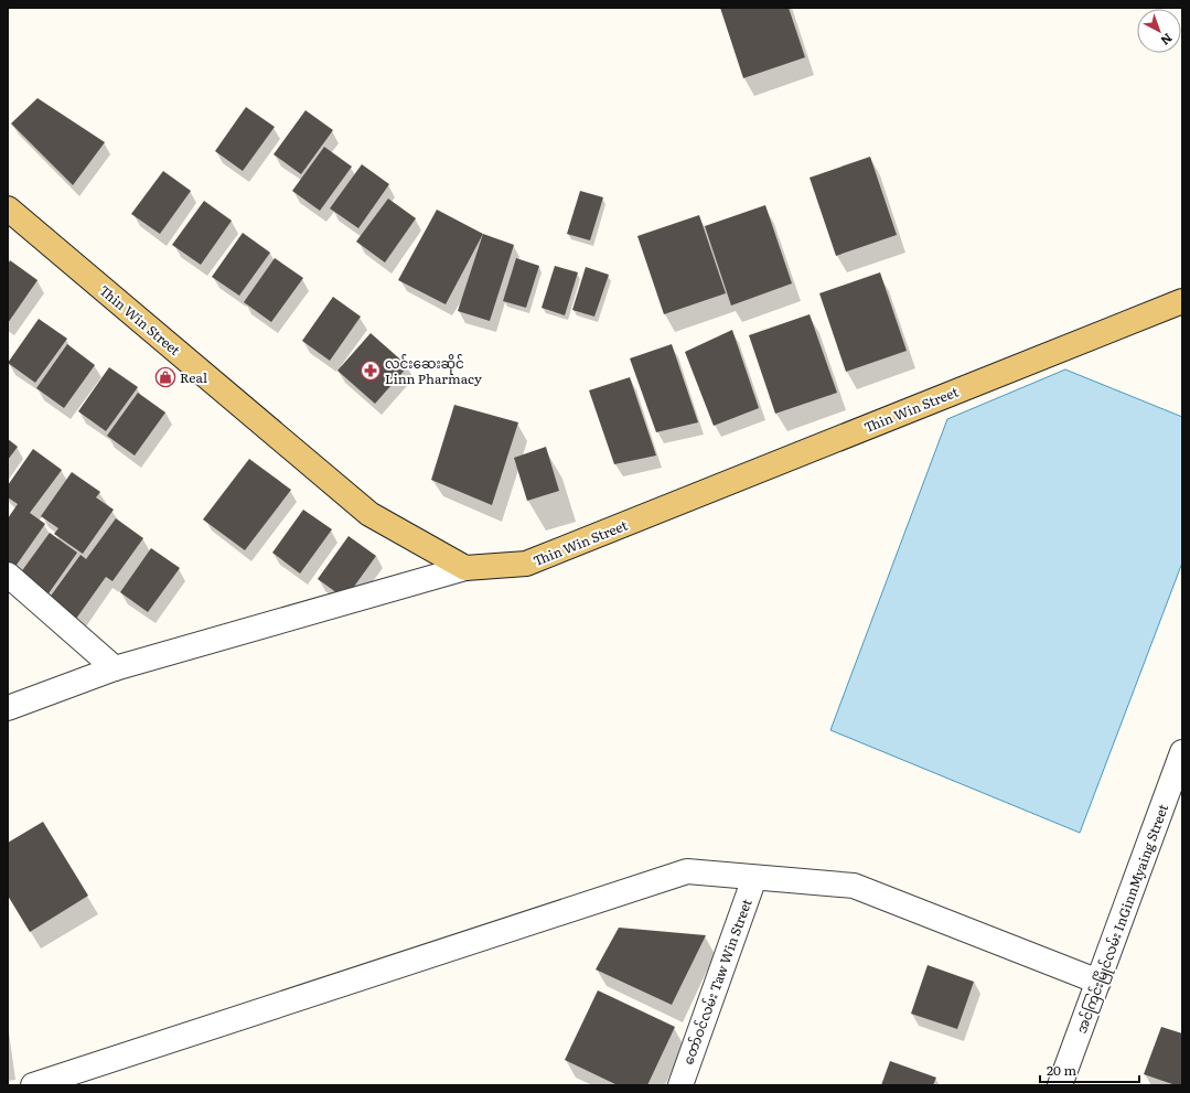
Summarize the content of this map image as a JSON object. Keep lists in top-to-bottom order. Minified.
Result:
{"streets":{"main road":["Thin Win Street"],"street":["အင်ကြင်းမြိုင်လမ်း InGinnMyaing Street","တော်ဝင်လမ်း Taw Win Street"]},"places":{"pharmacy":["လင်းဆေးဆိုင် Linn Pharmacy"],"shop":["Real"]},"scale_bar":"20 m","north":"bottom right"}
